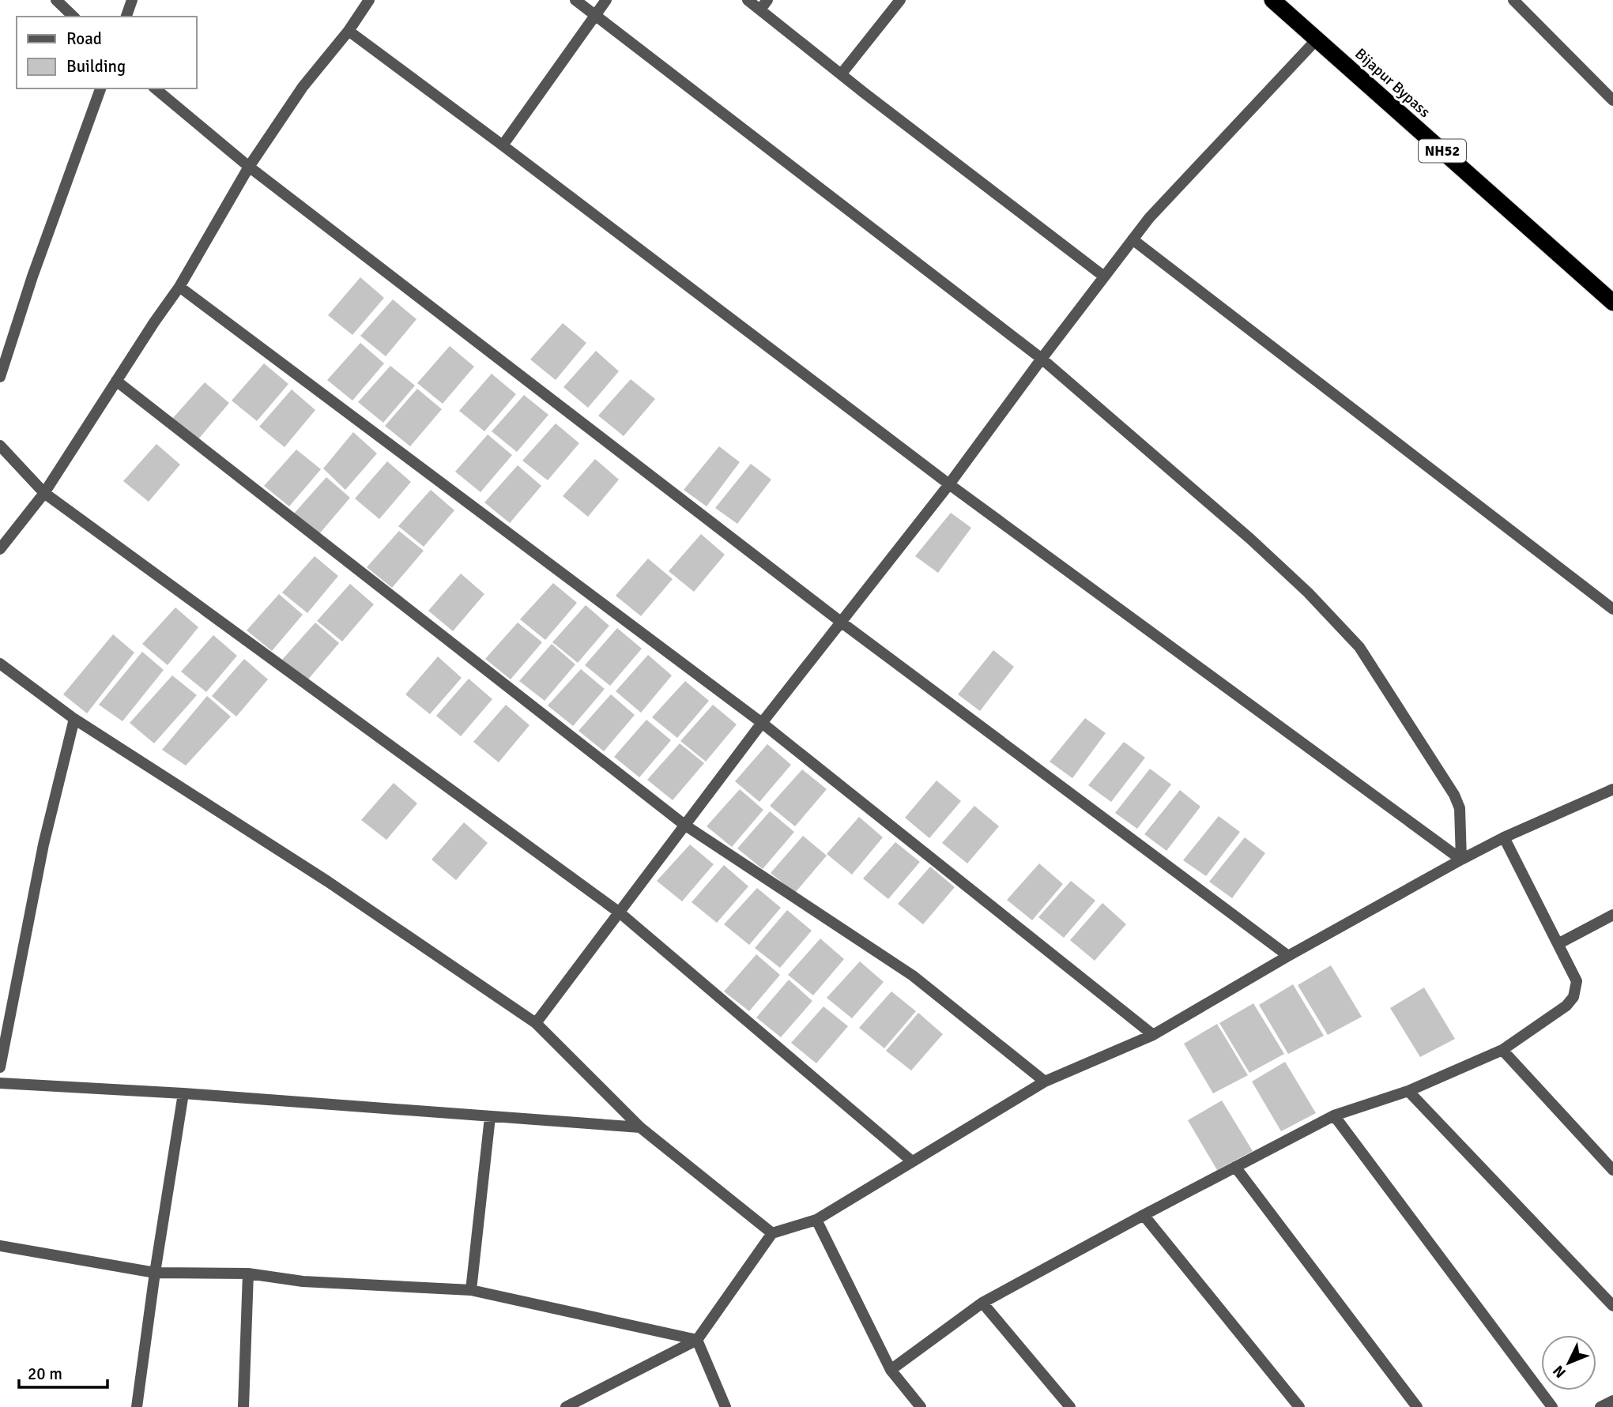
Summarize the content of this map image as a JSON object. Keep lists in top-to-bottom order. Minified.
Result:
{"streets":{"highway":["Bijapur Bypass","NH52"]},"legend":["Road","Building"],"scale_bar":"20 m","north":"bottom left"}
